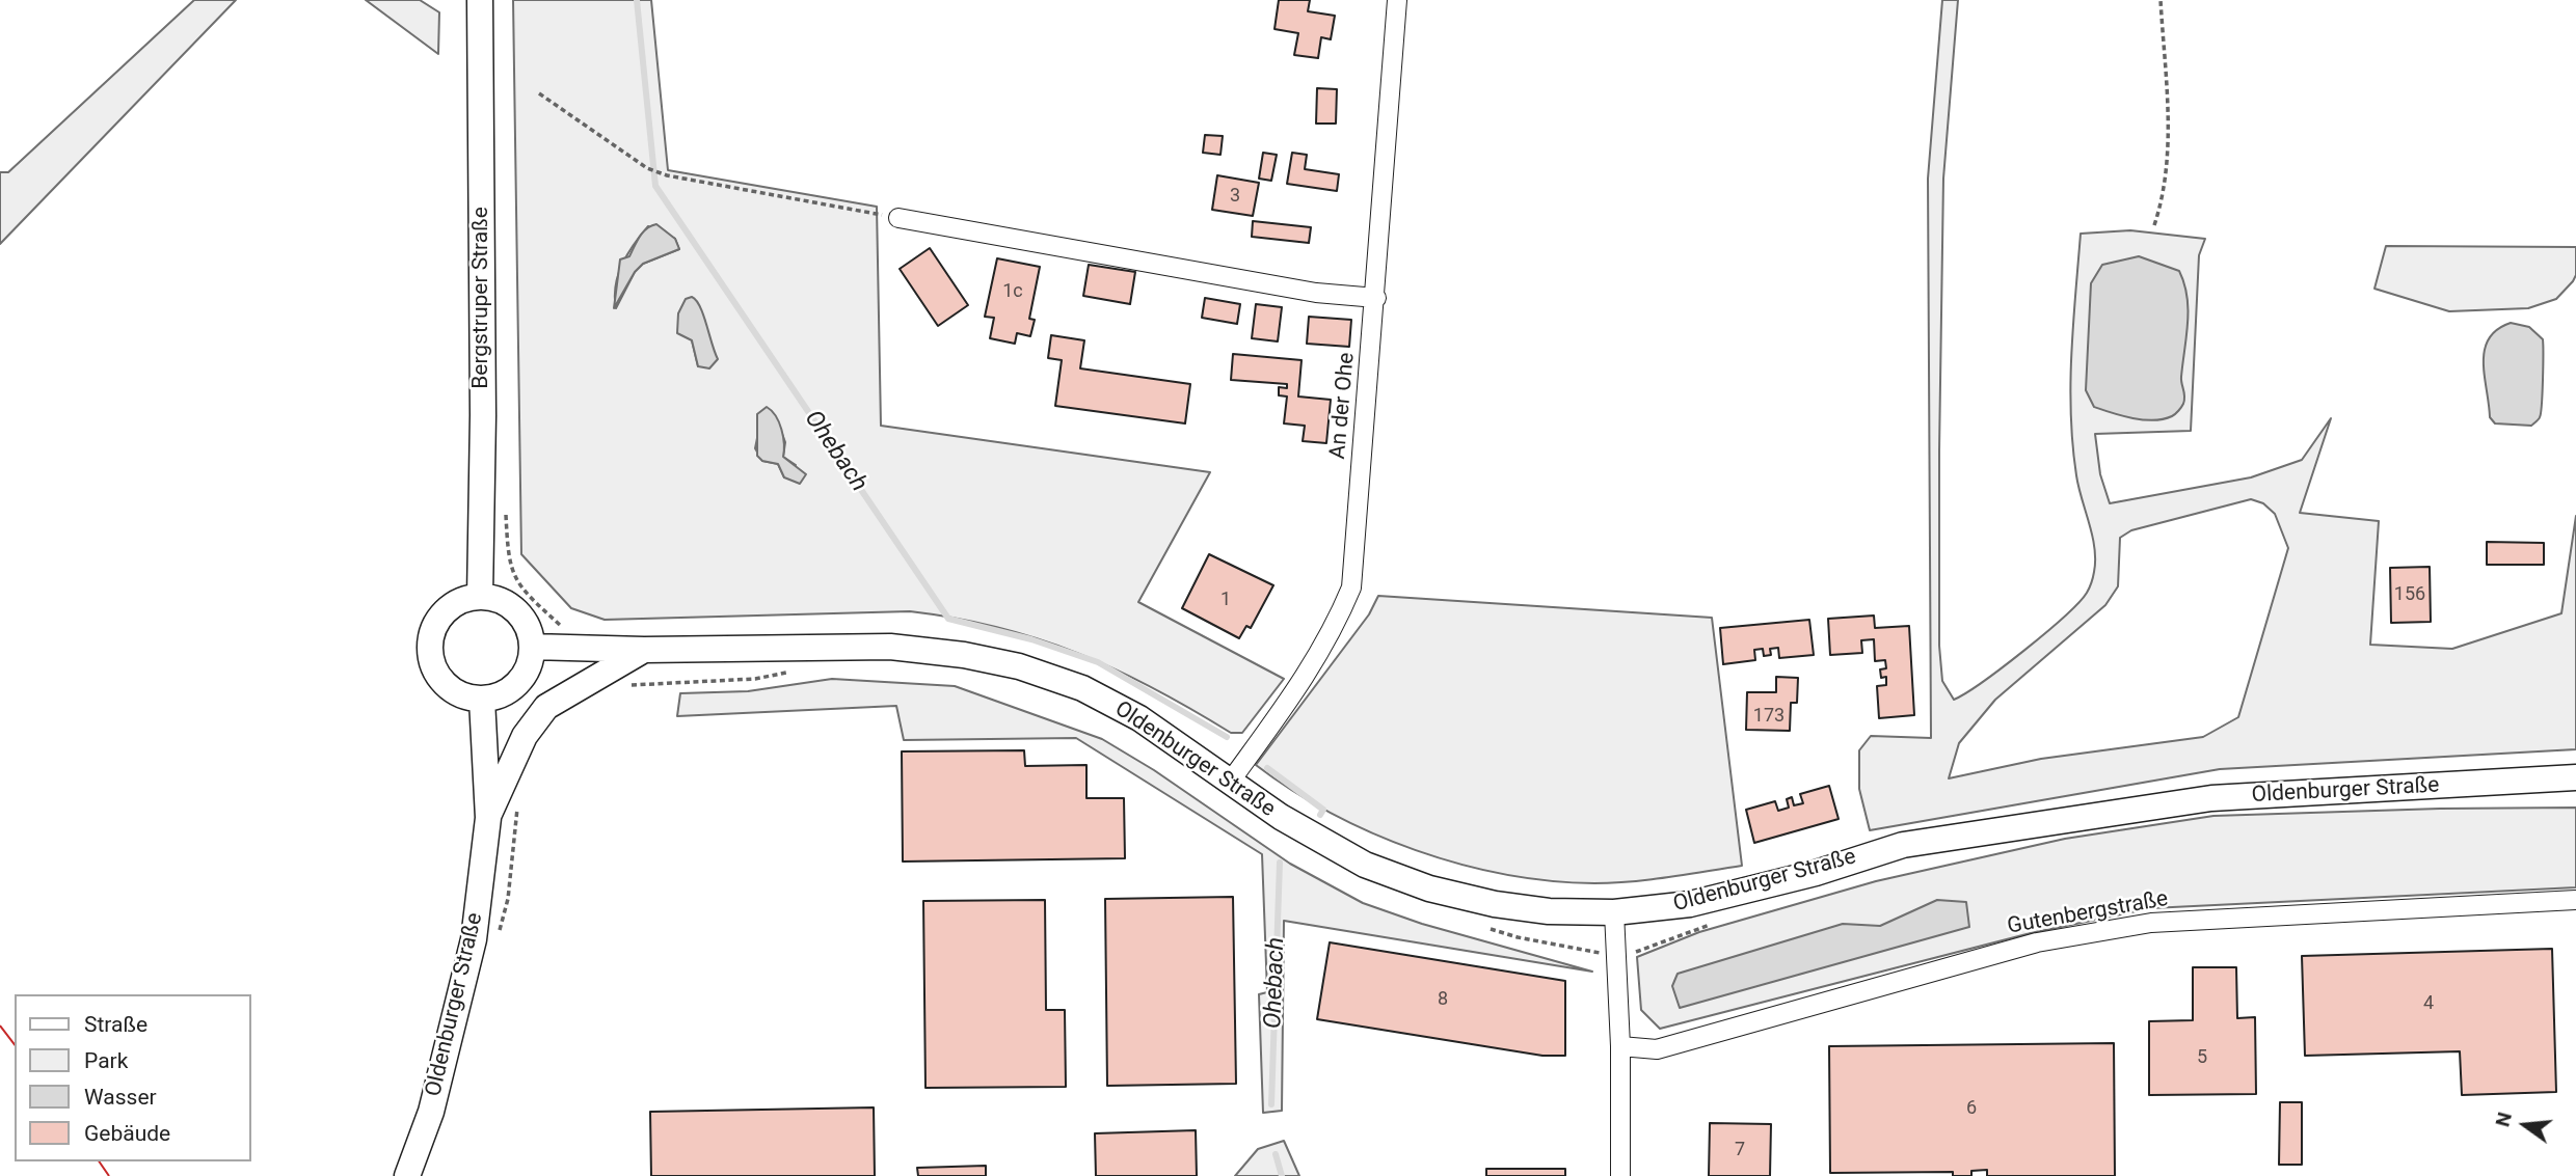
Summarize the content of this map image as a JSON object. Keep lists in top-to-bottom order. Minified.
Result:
{"streets":{"main road":["Bergstruper Straße","Oldenburger Straße"],"street":["An der Ohe","Gutenbergstraße"]},"crossings":[["Bergstruper Straße","Oldenburger Straße"],["An der Ohe","Oldenburger Straße"]],"water":["Ohebach"],"house_numbers":["3","1c","156","1","173","8","4","5","6","7"],"legend":["Straße","Park","Wasser","Gebäude"],"north":"left"}
